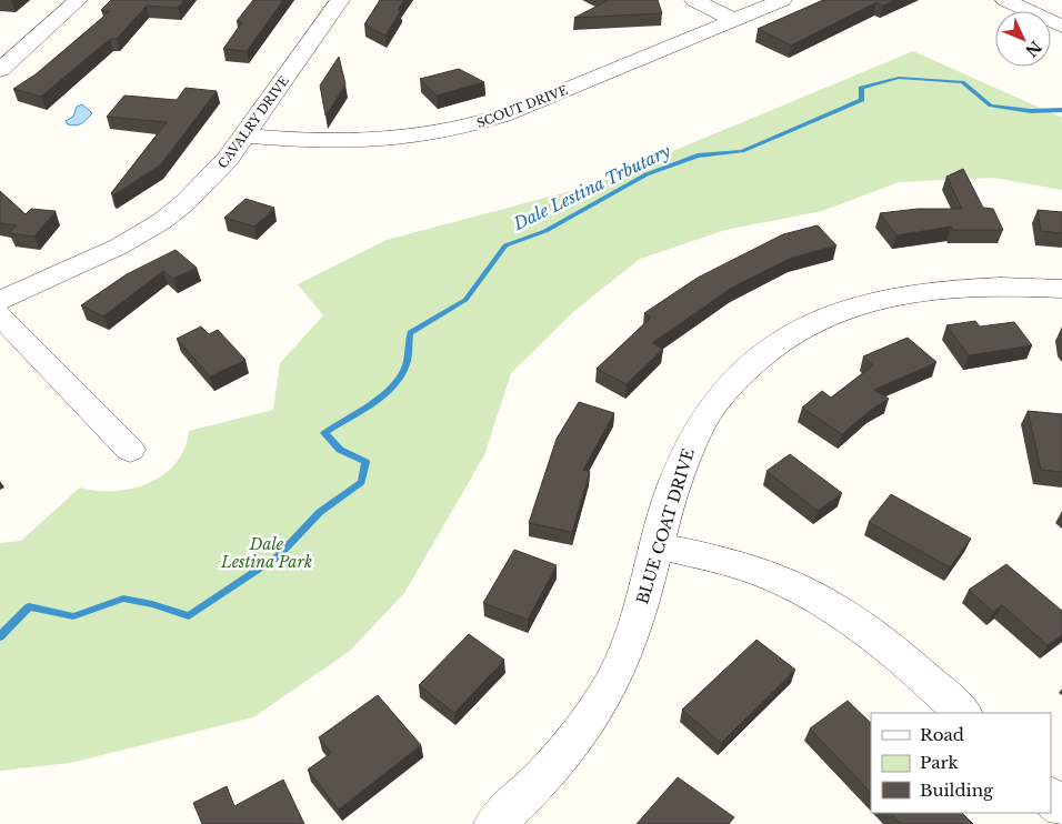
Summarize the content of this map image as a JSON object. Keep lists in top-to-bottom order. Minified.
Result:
{"streets":{"street":["SCOUT DRIVE","CAVALRY DRIVE","BLUE COAT DRIVE"]},"crossings":[["SCOUT DRIVE","CAVALRY DRIVE"]],"water":["Dale Lestina Trbutary"],"parks":["Dale Lestina Park"],"legend":["Road","Park","Building"],"north":"bottom right"}
